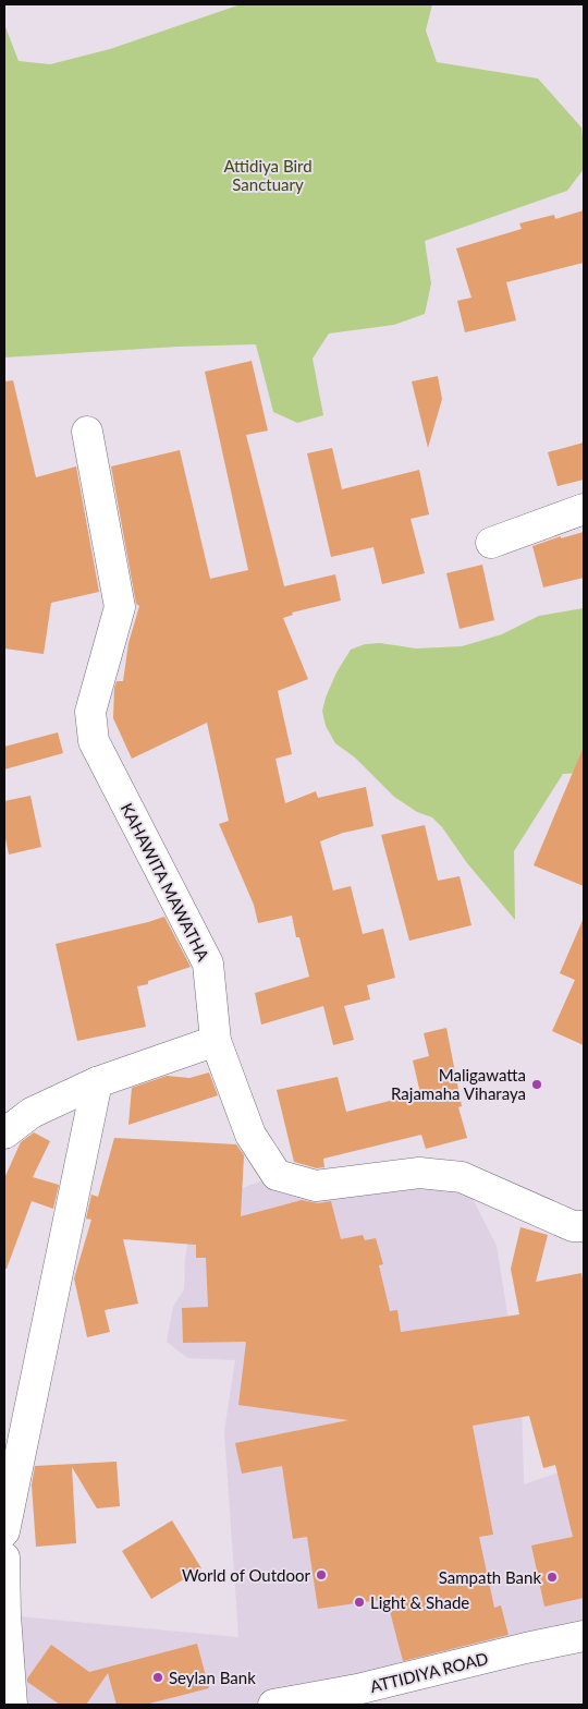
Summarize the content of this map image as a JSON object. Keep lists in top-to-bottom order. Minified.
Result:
{"streets":{"street":["KAHAWITA MAWATHA","ATTIDIYA ROAD"]},"parks":["Attidiya Bird Sanctuary"],"places":["Maligawatta Rajamaha Viharaya","World of Outdoor","Sampath Bank","Light & Shade","Seylan Bank"]}
